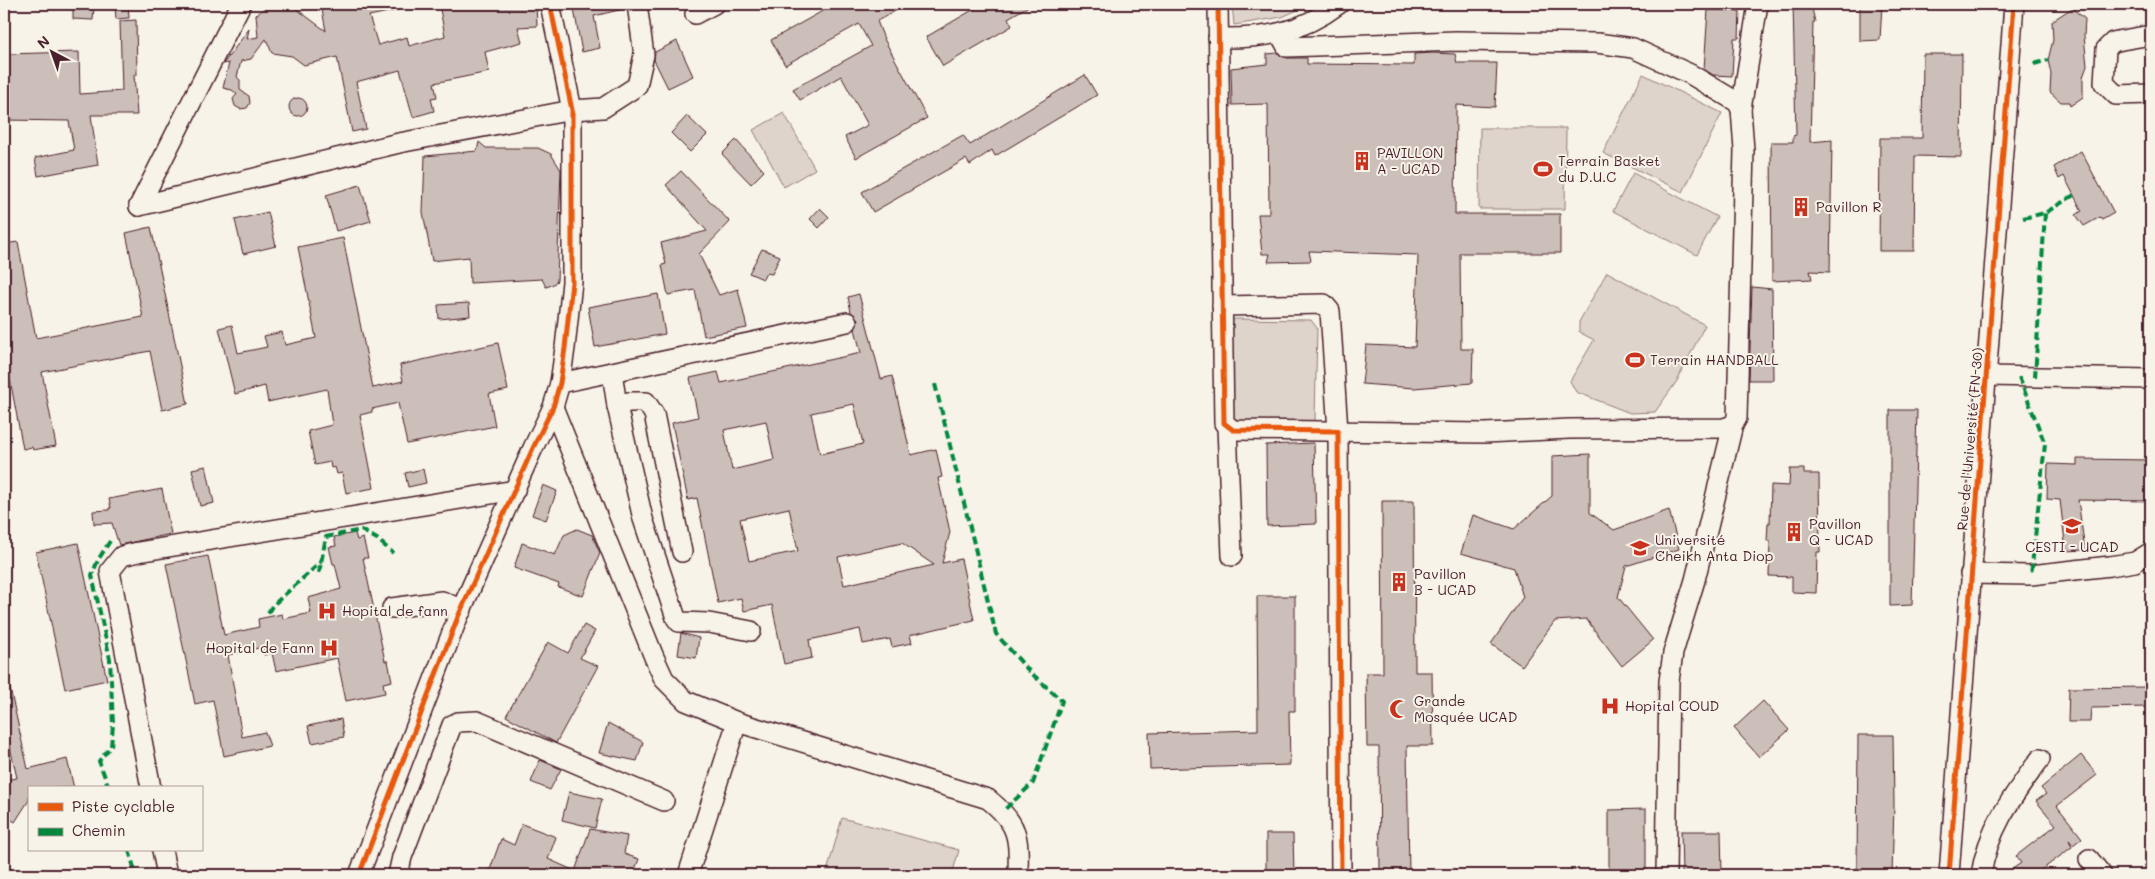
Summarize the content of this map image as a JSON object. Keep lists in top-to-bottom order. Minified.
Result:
{"streets":{"street":["Rue de l'Université (FN-30)"]},"places":{"building":["PAVILLON A - UCAD","Pavillon R","Pavillon Q - UCAD","Pavillon B - UCAD"],"sports":["Terrain Basket du D.U.C","Terrain HANDBALL"],"school or university":["CESTI - UCAD","Université Cheikh Anta Diop"],"hospital":["Hopital de fann","Hopital de Fann","Hopital COUD"],"mosque":["Grande Mosquée UCAD"]},"legend":["Piste cyclable","Chemin"],"north":"top left"}
